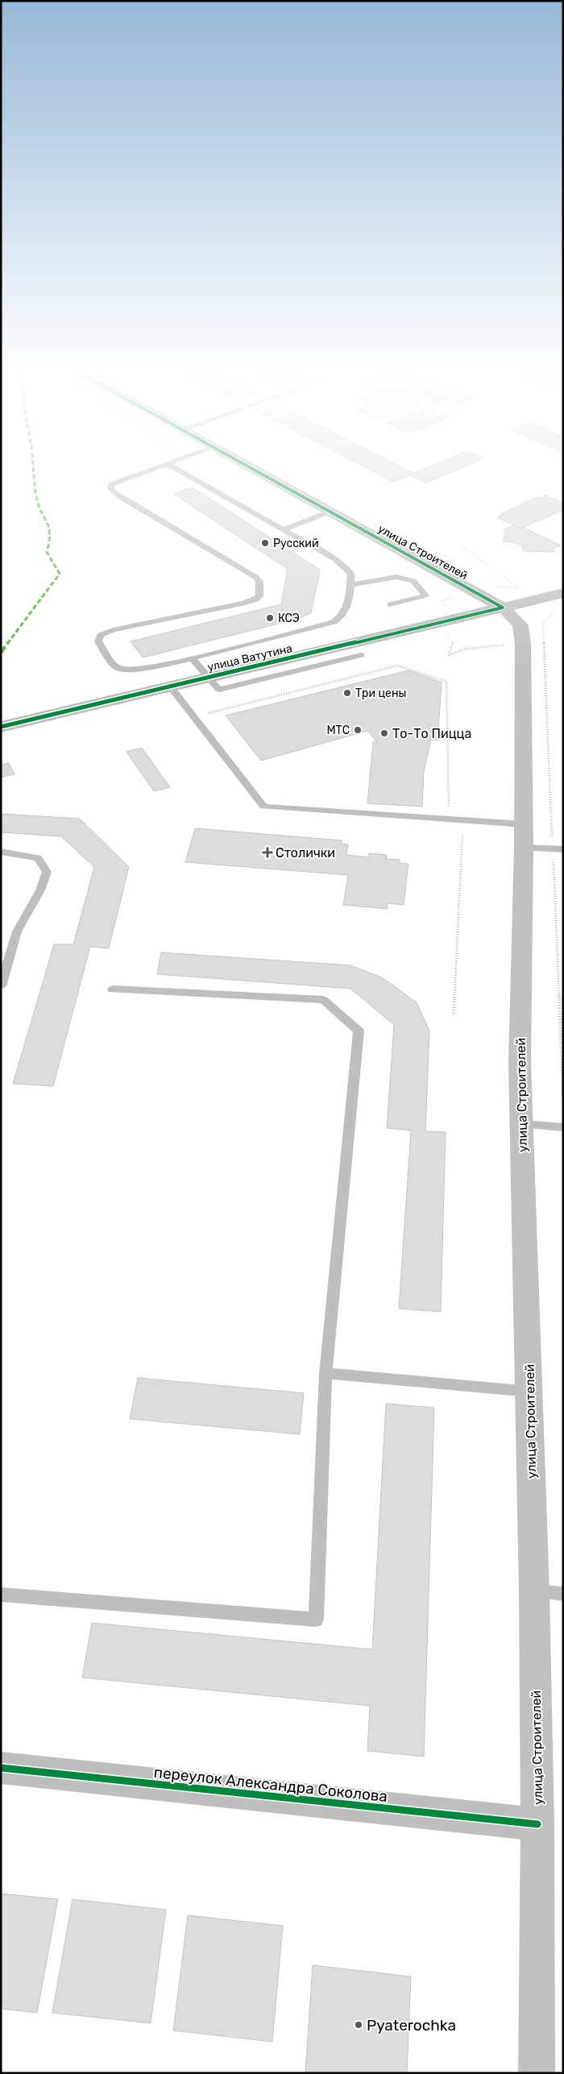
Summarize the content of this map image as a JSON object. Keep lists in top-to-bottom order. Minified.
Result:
{"streets":{"main road":["улица Строителей","улица Ватутина"],"street":["переулок Александра Соколова"]},"crossings":[["улица Строителей","улица Ватутина"],["улица Строителей","переулок Александра Соколова"]],"places":{"other":["Русский","КСЭ","Три цены","МТС","То-То Пицца","Pyaterochka"],"health":["Столички"]}}
